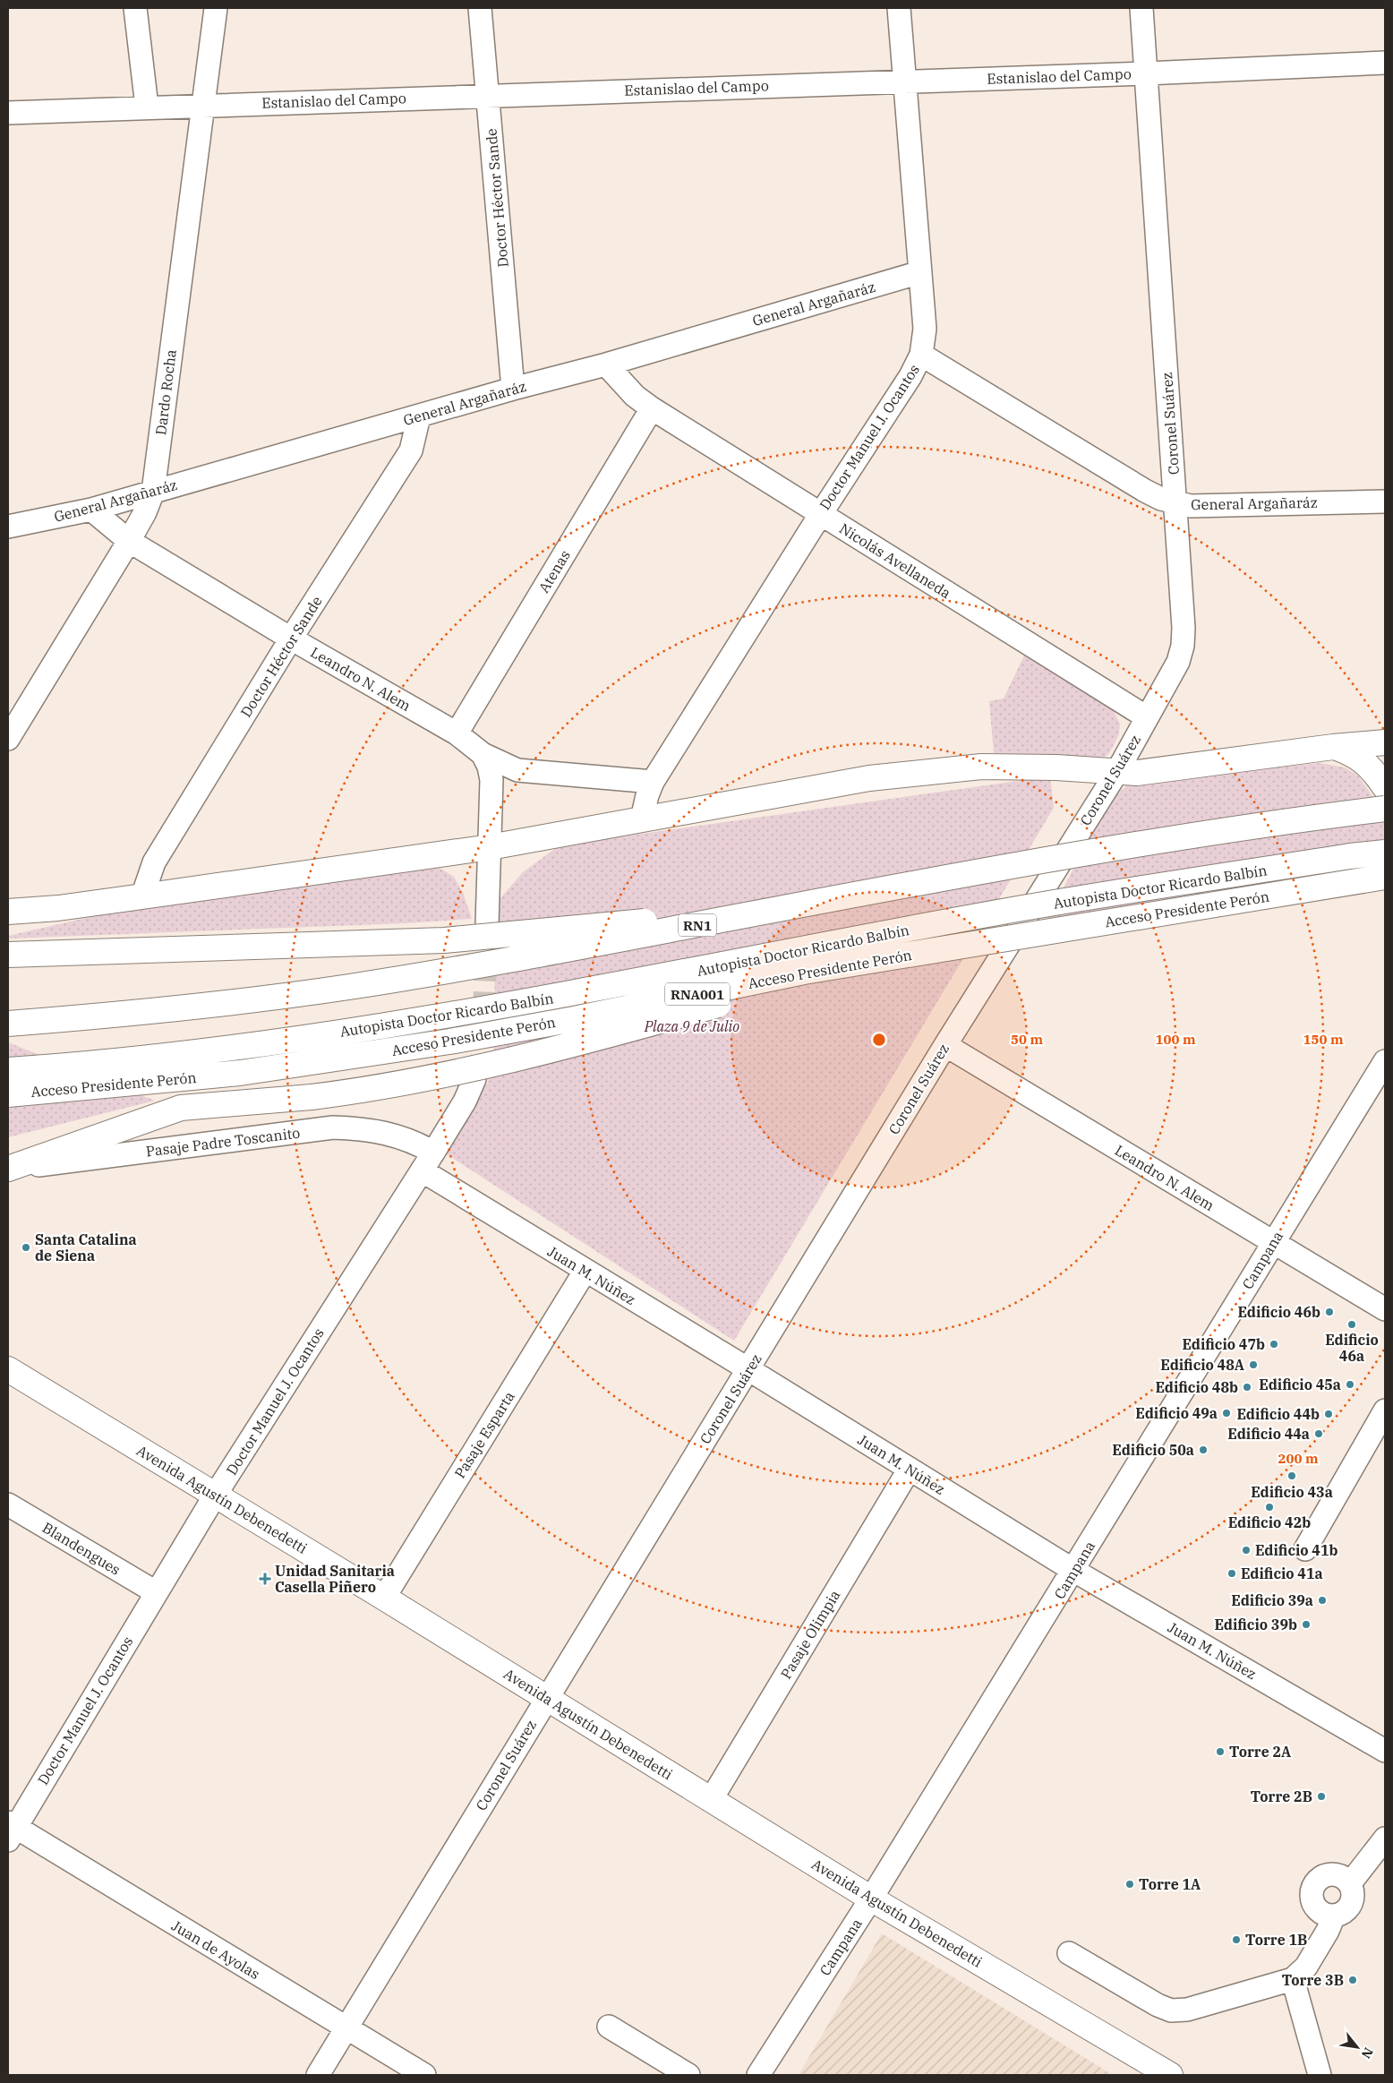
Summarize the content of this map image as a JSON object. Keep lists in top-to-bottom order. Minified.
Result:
{"streets":{"main road":["Autopista Doctor Ricardo Balbín","Acceso Presidente Perón","RN1","RNA001","Avenida Agustín Debenedetti"],"street":["Estanislao del Campo","Doctor Héctor Sande","General Argañaráz","Dardo Rocha","Coronel Suárez","Doctor Manuel J. Ocantos","Nicolás Avellaneda","Atenas","Leandro N. Alem","Pasaje Padre Toscanito","Campana","Juan M. Núñez","Pasaje Esparta","Blandengues","Pasaje Olimpia","Juan de Ayolas"]},"crossings":[["Estanislao del Campo","Doctor Héctor Sande"],["Estanislao del Campo","Dardo Rocha"],["Estanislao del Campo","Coronel Suárez"],["Estanislao del Campo","Doctor Manuel J. Ocantos"],["Doctor Héctor Sande","General Argañaráz"],["Doctor Héctor Sande","Leandro N. Alem"],["General Argañaráz","Dardo Rocha"],["General Argañaráz","Coronel Suárez"],["General Argañaráz","Doctor Manuel J. Ocantos"],["General Argañaráz","Nicolás Avellaneda"],["General Argañaráz","Leandro N. Alem"],["Dardo Rocha","Leandro N. Alem"],["Coronel Suárez","Nicolás Avellaneda"],["Coronel Suárez","Leandro N. Alem"],["Coronel Suárez","Juan M. Núñez"],["Coronel Suárez","Avenida Agustín Debenedetti"],["Coronel Suárez","Juan de Ayolas"],["Doctor Manuel J. Ocantos","Nicolás Avellaneda"],["Doctor Manuel J. Ocantos","Leandro N. Alem"],["Doctor Manuel J. Ocantos","Pasaje Padre Toscanito"],["Doctor Manuel J. Ocantos","Juan M. Núñez"],["Doctor Manuel J. Ocantos","Avenida Agustín Debenedetti"],["Doctor Manuel J. Ocantos","Blandengues"],["Doctor Manuel J. Ocantos","Juan de Ayolas"],["Nicolás Avellaneda","Atenas"],["Atenas","Leandro N. Alem"],["Leandro N. Alem","Campana"],["Pasaje Padre Toscanito","Juan M. Núñez"],["Campana","Juan M. Núñez"],["Campana","Avenida Agustín Debenedetti"],["Juan M. Núñez","Pasaje Esparta"],["Juan M. Núñez","Pasaje Olimpia"],["Pasaje Esparta","Avenida Agustín Debenedetti"],["Avenida Agustín Debenedetti","Pasaje Olimpia"]],"parks":["Plaza 9 de Julio"],"places":{"other":["Santa Catalina de Siena","Edificio 46b","Edificio 46a","Edificio 47b","Edificio 48A","Edificio 45a","Edificio 48b","Edificio 49a","Edificio 44b","Edificio 44a","Edificio 50a","Edificio 43a","Edificio 42b","Edificio 41b","Edificio 41a","Edificio 39a","Edificio 39b","Torre 2A","Torre 2B","Torre 1A","Torre 1B","Torre 3B"],"health":["Unidad Sanitaria Casella Piñero"]},"north":"bottom right","rings":["50 m","100 m","150 m","200 m"]}
